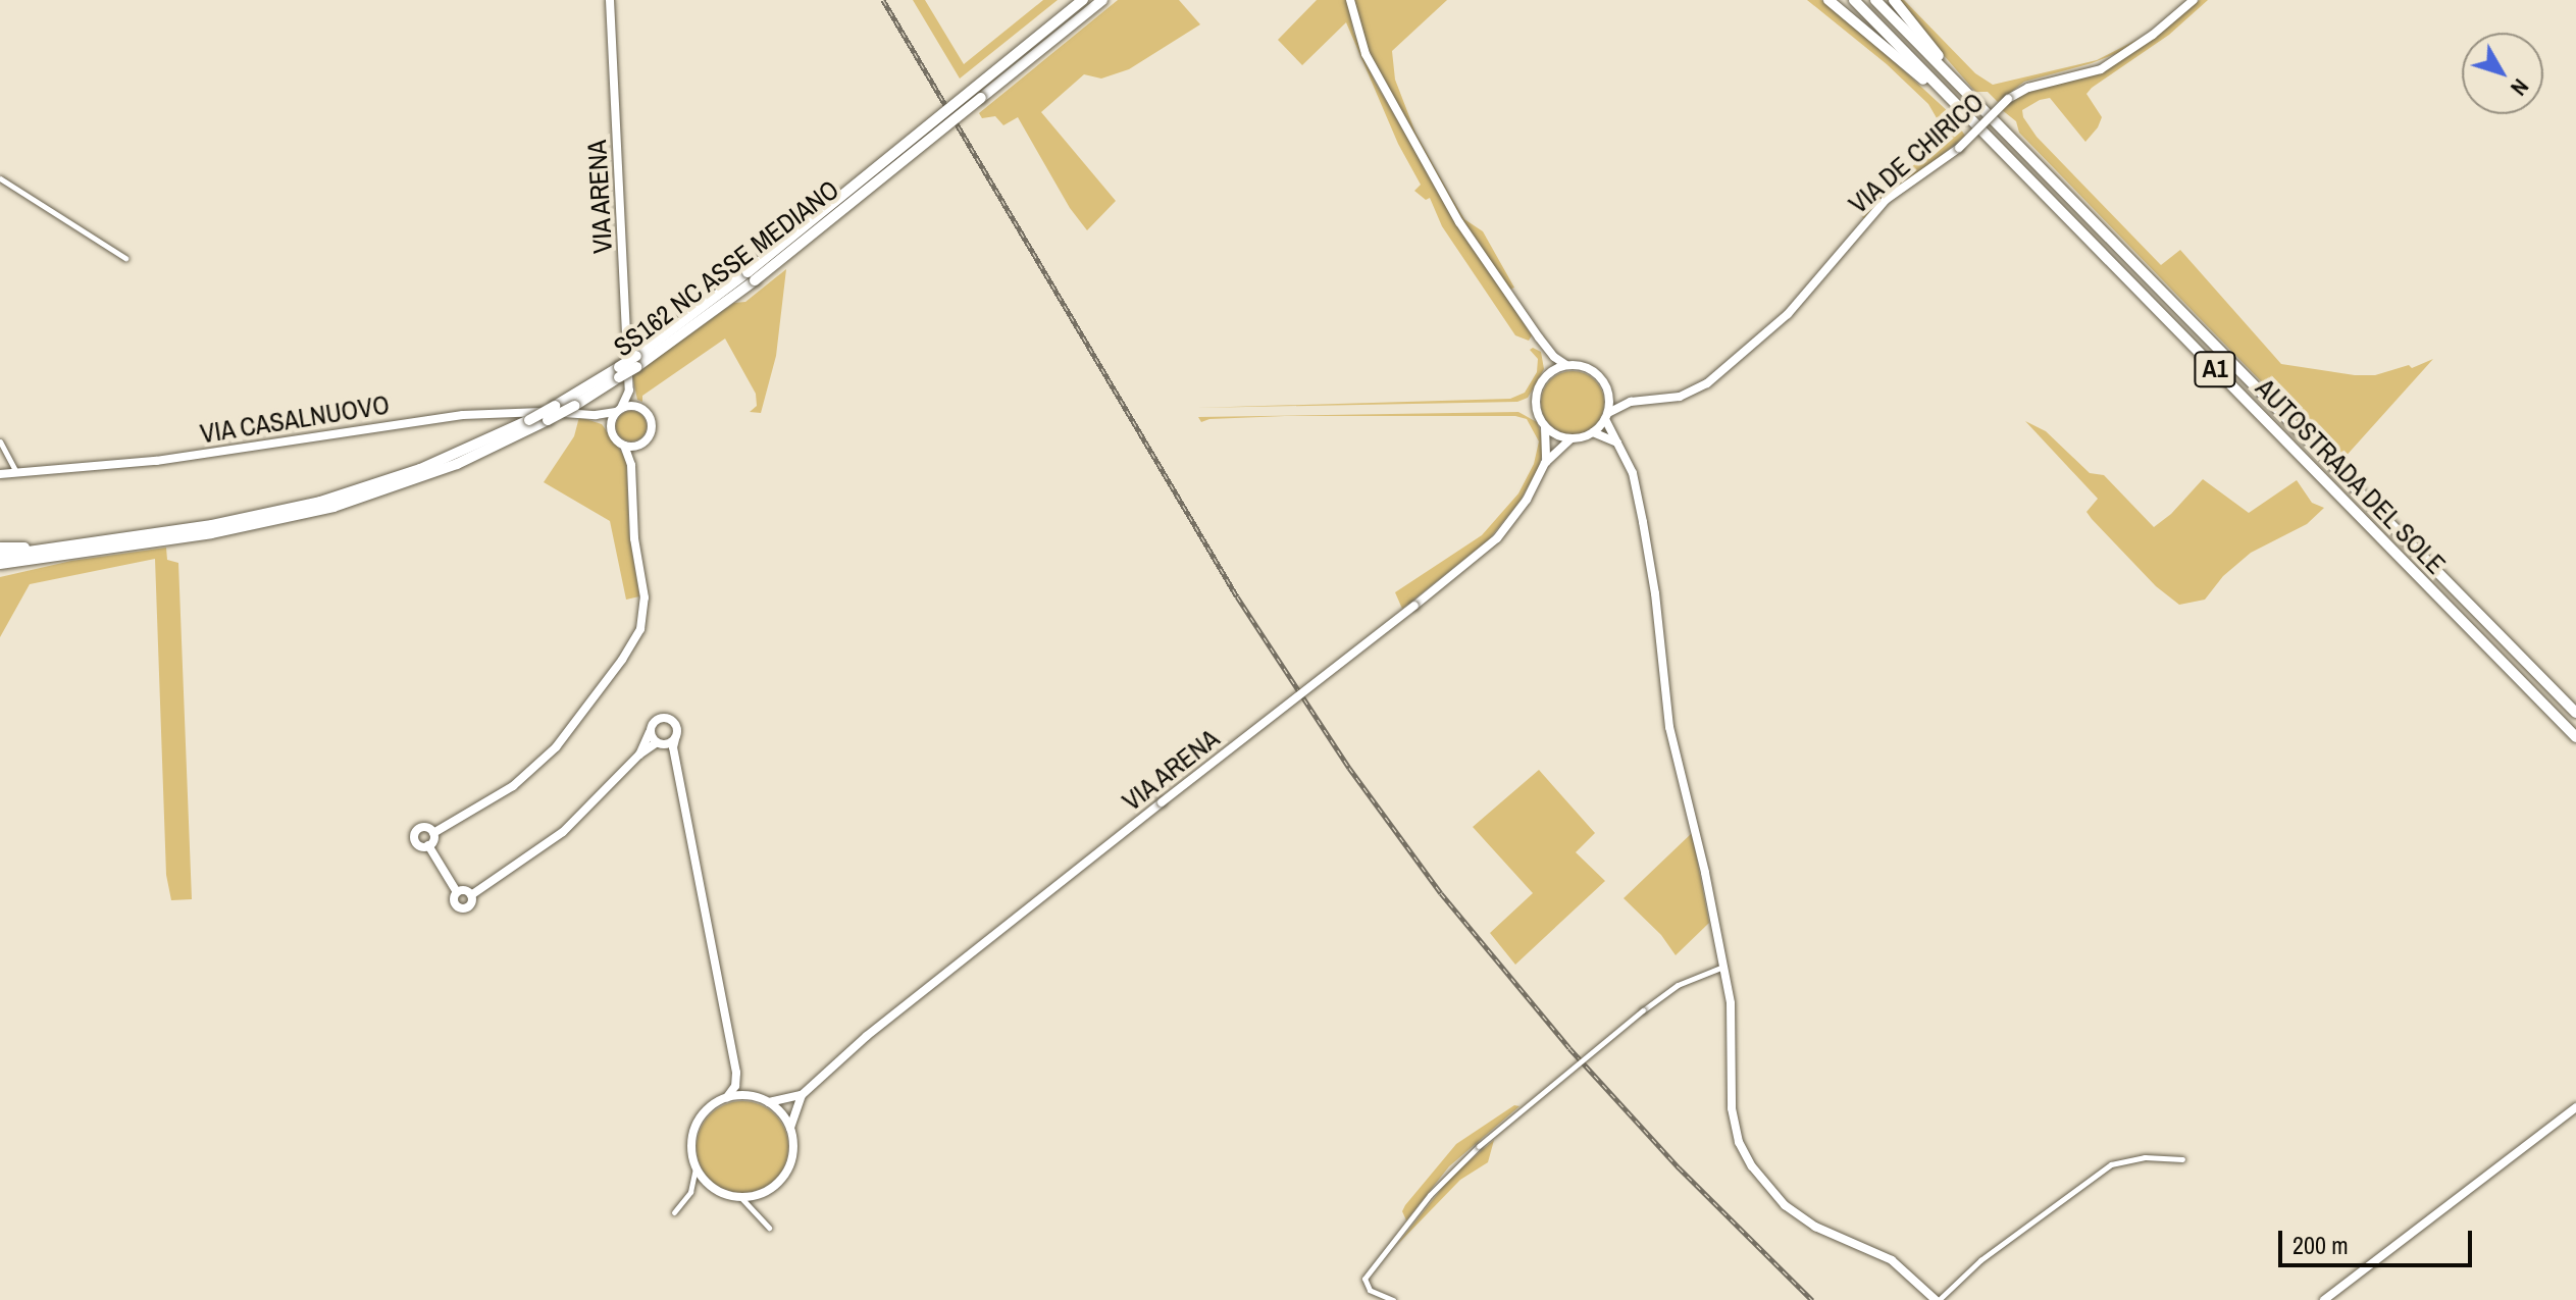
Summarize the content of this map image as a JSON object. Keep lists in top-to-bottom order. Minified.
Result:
{"streets":{"highway":["SS162 NC ASSE MEDIANO","A1","AUTOSTRADA DEL SOLE"],"street":["VIA DE CHIRICO","VIA ARENA","VIA CASALNUOVO"]},"crossings":[["VIA DE CHIRICO","VIA ARENA"],["VIA ARENA","VIA CASALNUOVO"]],"scale_bar":"200 m","north":"bottom right"}
